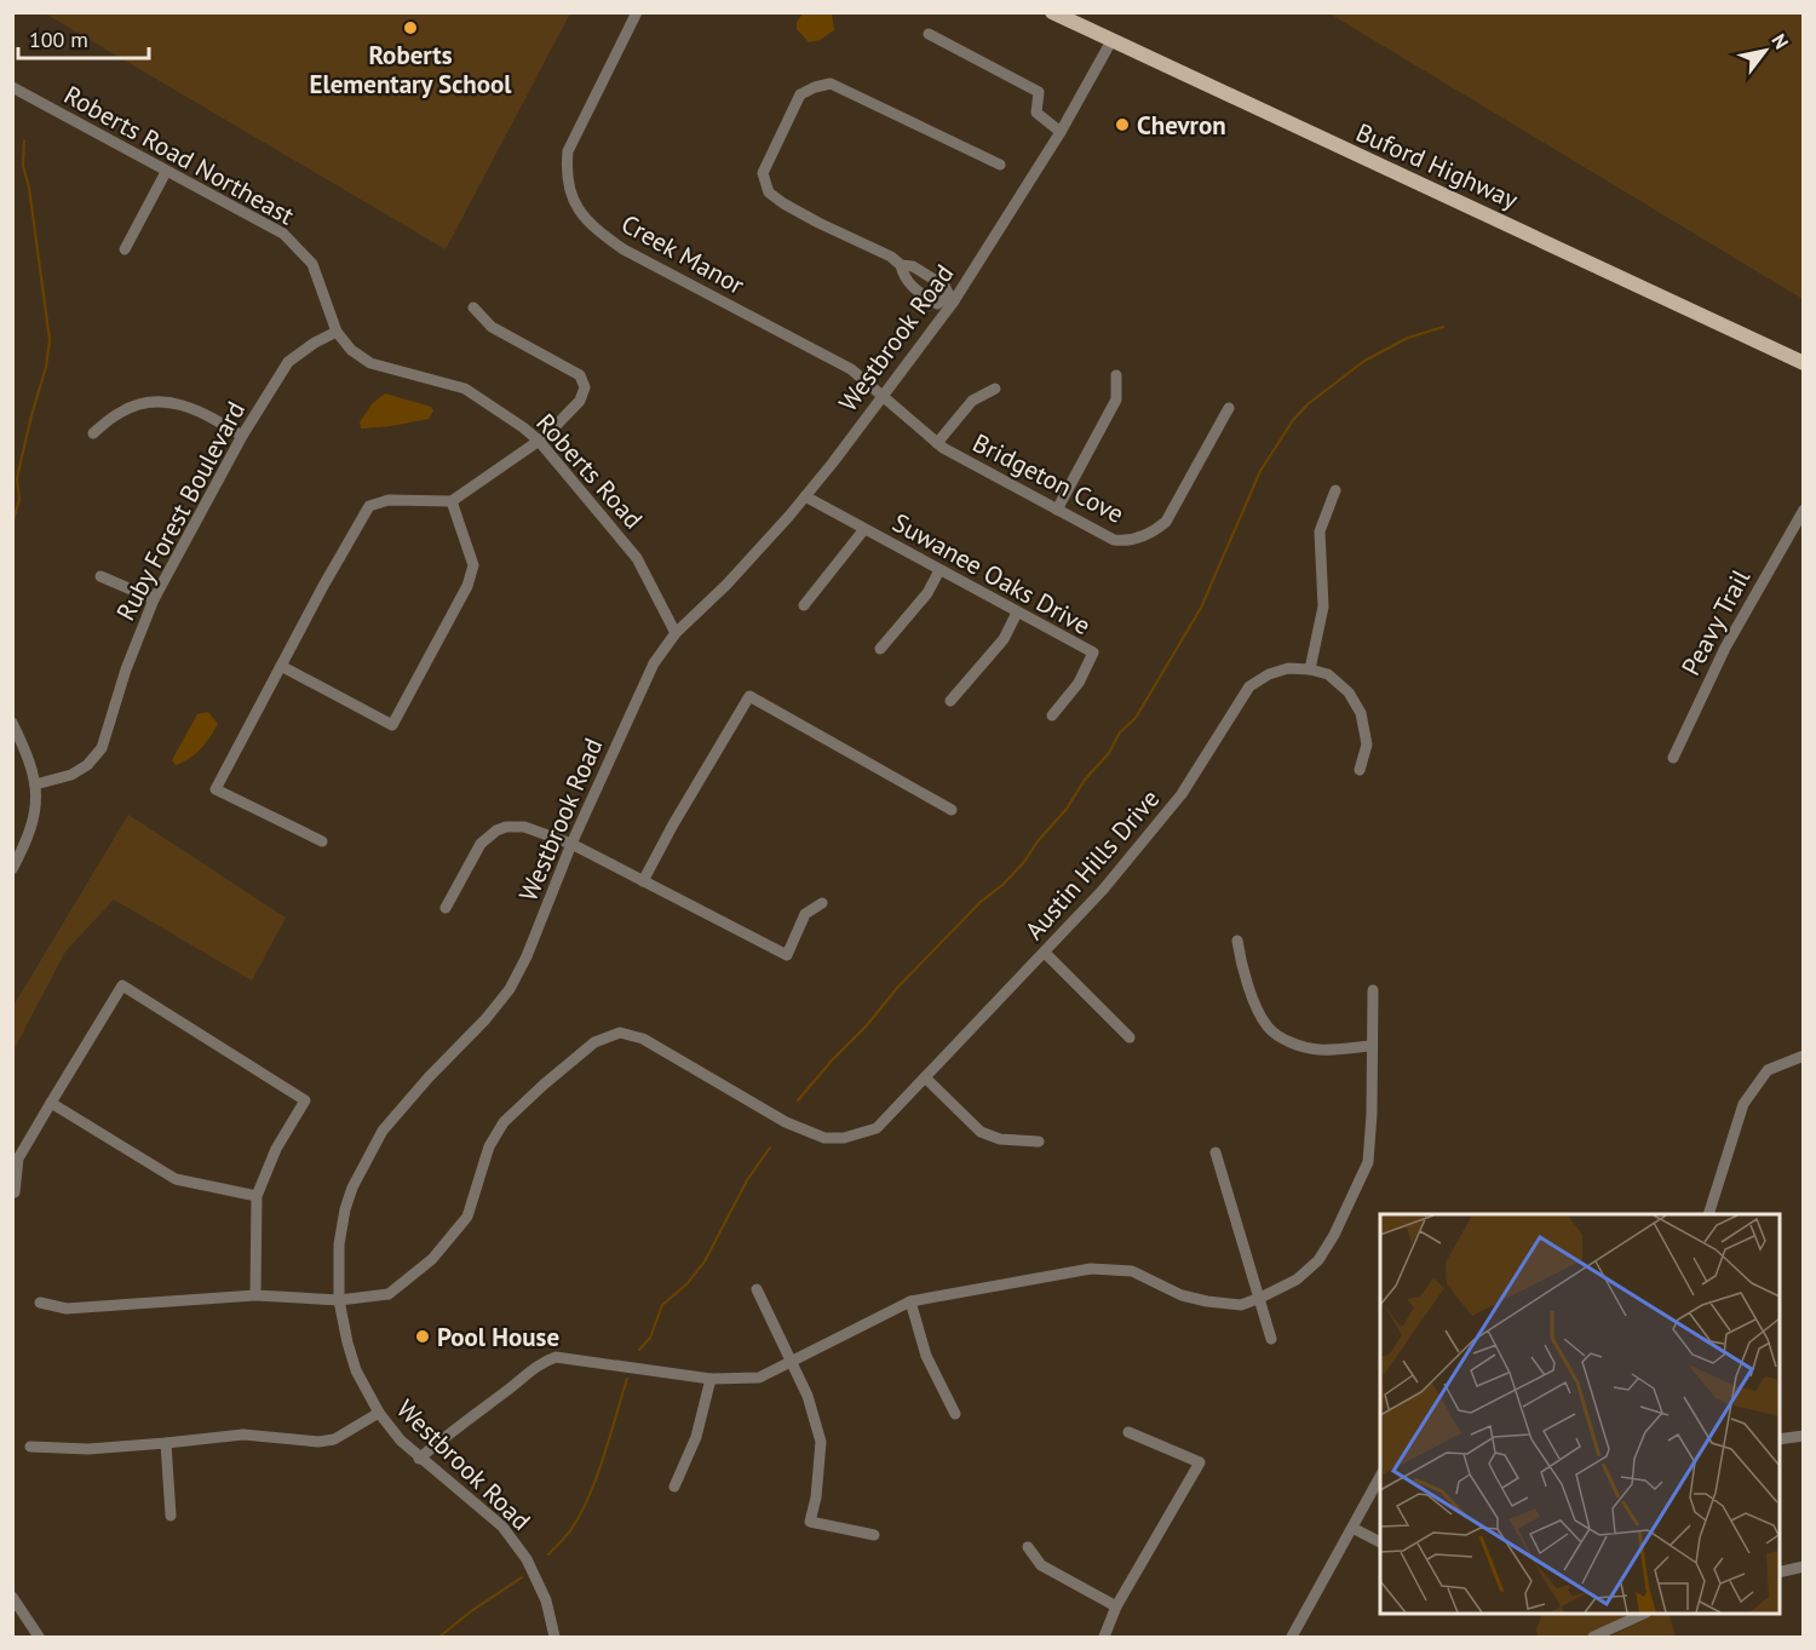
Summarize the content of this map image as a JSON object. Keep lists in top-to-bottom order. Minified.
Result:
{"streets":{"main road":["Buford Highway"],"street":["Roberts Road Northeast","Creek Manor","Westbrook Road","Roberts Road","Bridgeton Cove","Ruby Forest Boulevard","Suwanee Oaks Drive","Peavy Trail","Austin Hills Drive"]},"crossings":[["Roberts Road Northeast","Roberts Road"],["Roberts Road Northeast","Ruby Forest Boulevard"],["Buford Highway","Westbrook Road"],["Creek Manor","Westbrook Road"],["Creek Manor","Bridgeton Cove"],["Westbrook Road","Roberts Road"],["Westbrook Road","Bridgeton Cove"],["Westbrook Road","Suwanee Oaks Drive"],["Westbrook Road","Austin Hills Drive"]],"places":["Roberts Elementary School","Chevron","Pool House"],"scale_bar":"100 m","north":"top right"}
